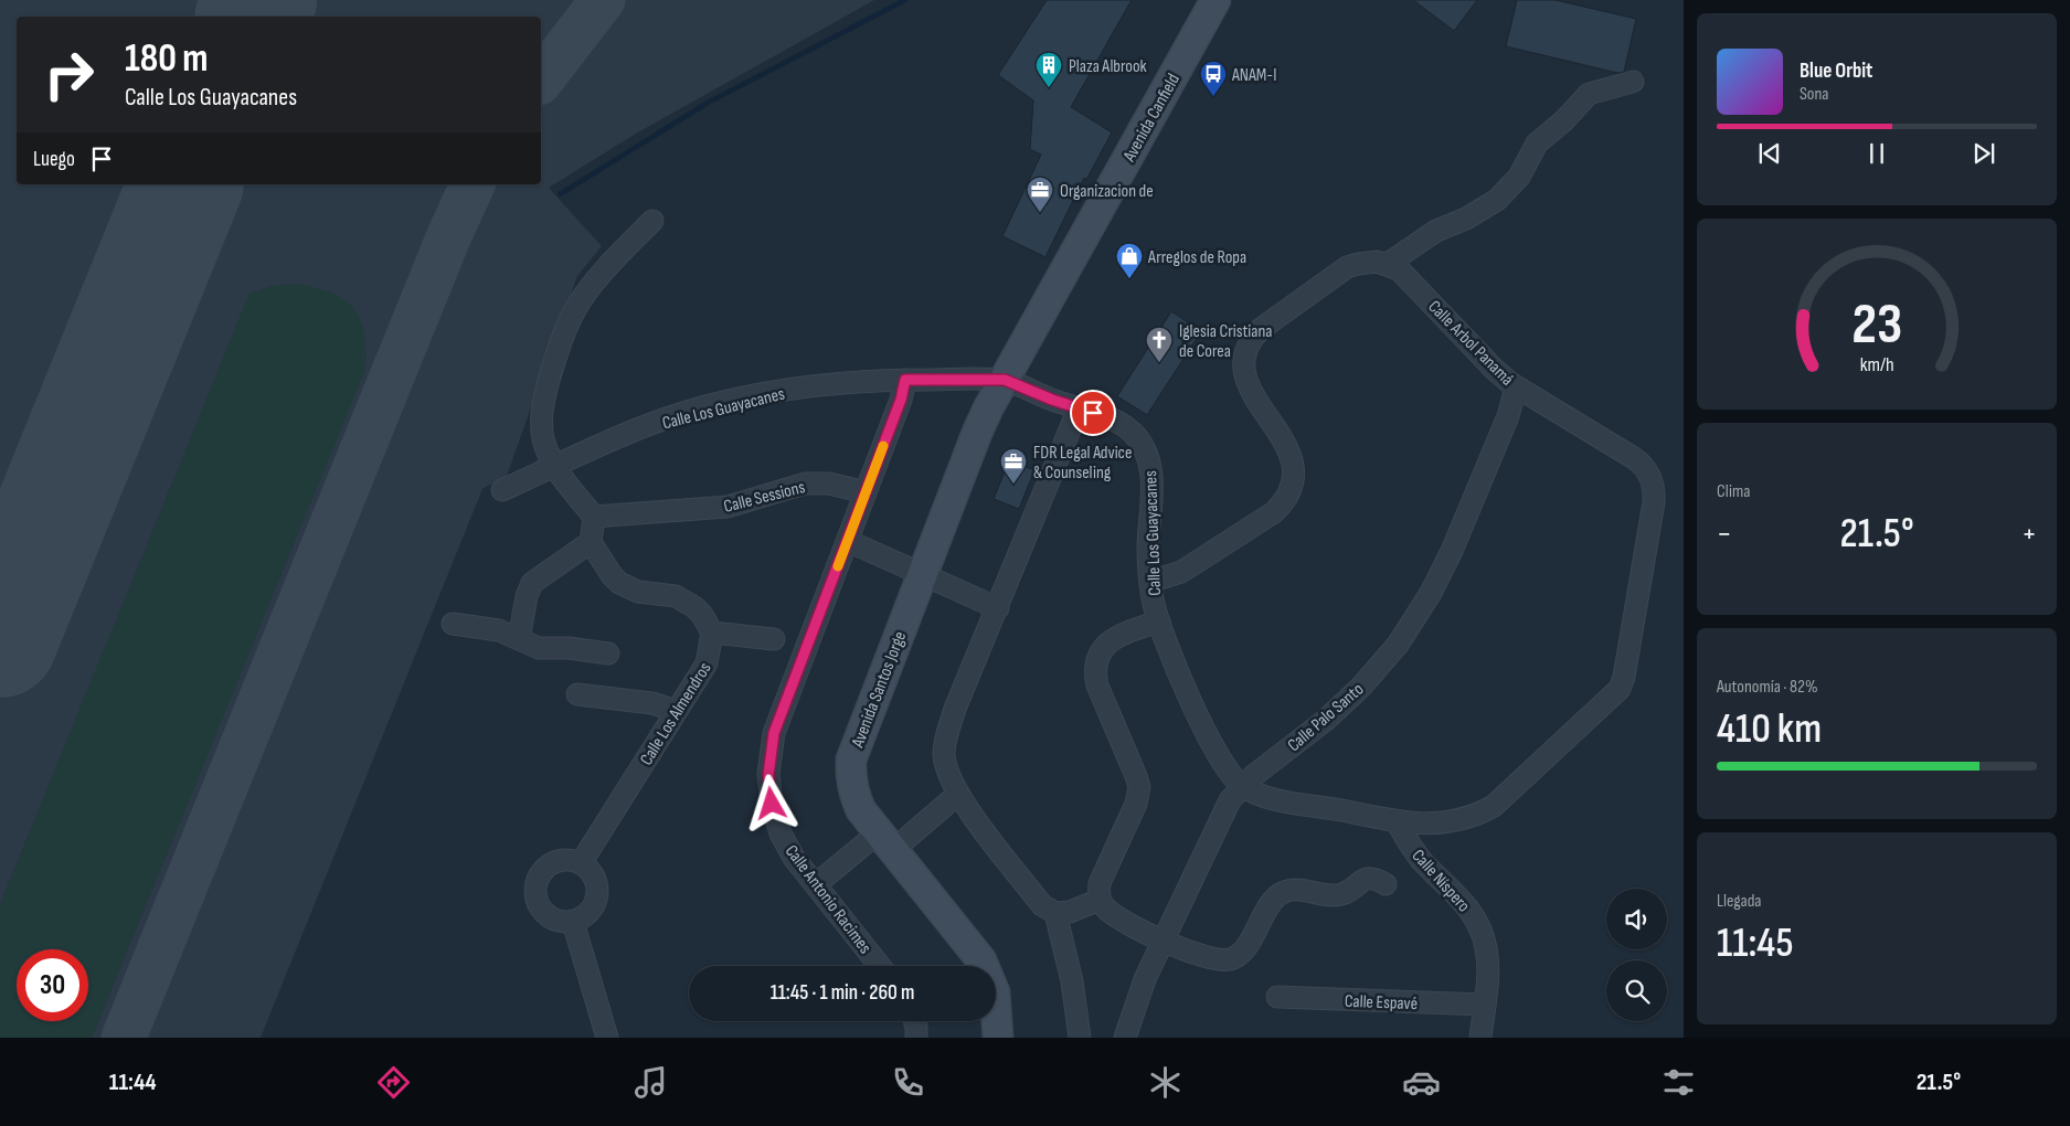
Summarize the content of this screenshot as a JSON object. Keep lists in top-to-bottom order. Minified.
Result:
{"streets":{"main road":["Avenida Canfield","Avenida Santos Jorge"],"street":["Calle Arbol Panamá","Calle Los Guayacanes","Calle Sessions","Calle Los Almendros","Calle Palo Santo","Calle Níspero","Calle Antonio Racimes","Calle Espavé"]},"crossings":[["Avenida Canfield","Calle Los Guayacanes"],["Avenida Canfield","Avenida Santos Jorge"],["Calle Arbol Panamá","Calle Los Guayacanes"],["Calle Arbol Panamá","Calle Palo Santo"],["Calle Arbol Panamá","Calle Níspero"],["Calle Los Guayacanes","Avenida Santos Jorge"],["Calle Los Guayacanes","Calle Palo Santo"],["Calle Los Guayacanes","Calle Níspero"],["Calle Los Guayacanes","Calle Antonio Racimes"],["Calle Sessions","Calle Antonio Racimes"],["Calle Níspero","Calle Espavé"]],"places":{"building":["Plaza Albrook"],"bus stop":["ANAM-I"],"office":["Organizacion de","FDR Legal Advice & Counseling"],"shop":["Arreglos de Ropa"],"church":["Iglesia Cristiana de Corea"]},"page":{"turn":["180 m","Calle Los Guayacanes"],"song":["Blue Orbit","Sona"],"then":"Luego","tile":["Clima",["Autonomía · 82%","410 km"],["Llegada","11:45"]],"heat":["−","21.5°","+"],"limit":"30","trip":"11:45 · 1 min · 260 m","tabs":["11:44","21.5°"],"gauge":["23","km/h"]}}
